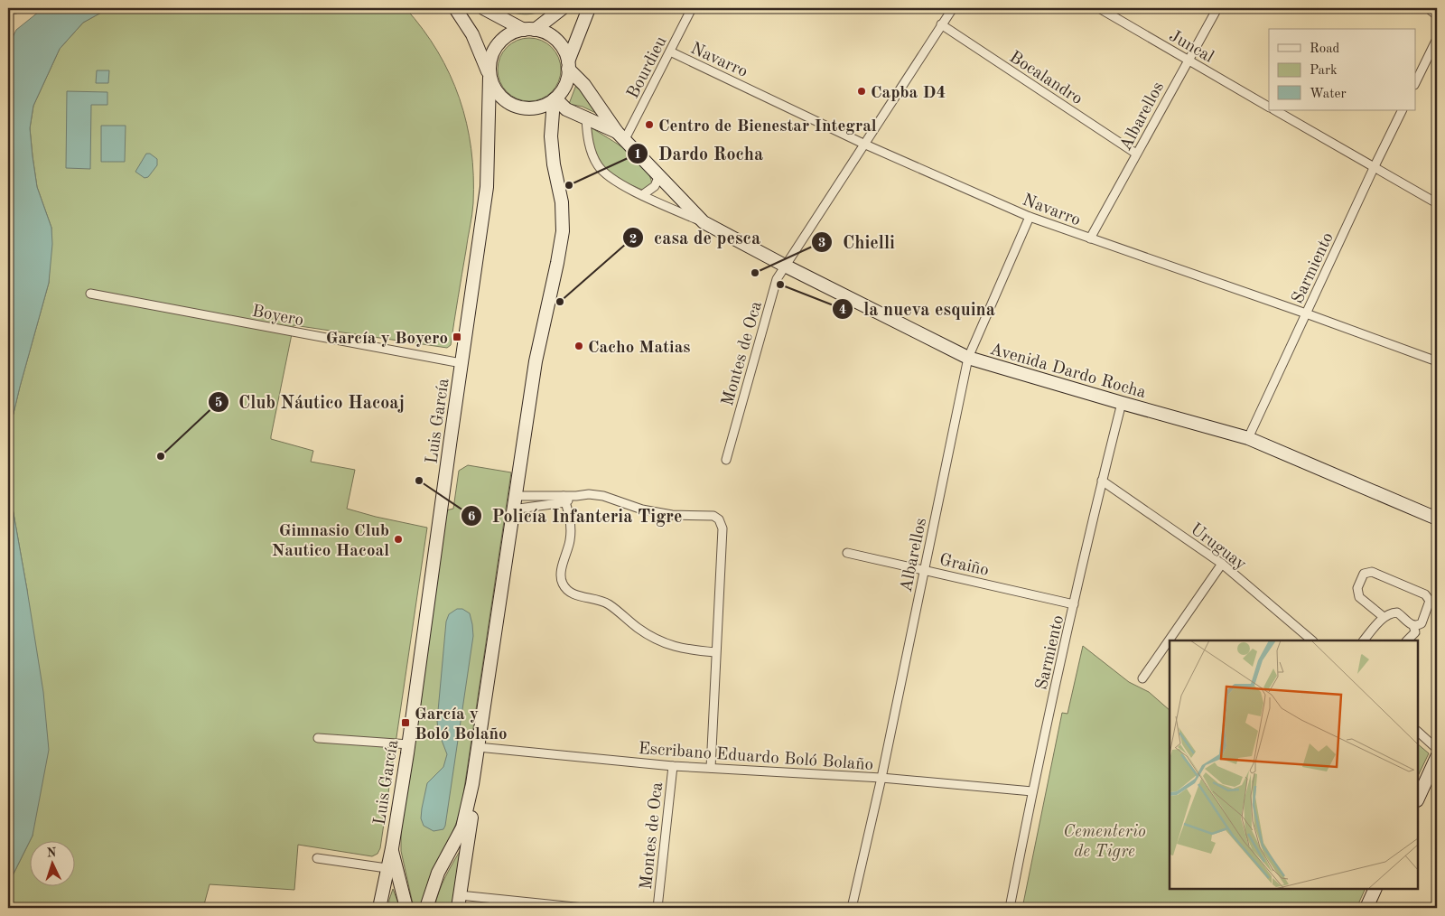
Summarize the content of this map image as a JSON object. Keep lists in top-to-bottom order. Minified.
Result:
{"streets":{"main road":["Avenida Dardo Rocha","Luis García"],"street":["Juncal","Navarro","Bourdieu","Bocalandro","Albarellos","Sarmiento","Boyero","Montes de Oca","Uruguay","Graiño","Escribano Eduardo Boló Bolaño"]},"crossings":[["Juncal","Albarellos"],["Navarro","Bourdieu"],["Navarro","Albarellos"],["Navarro","Sarmiento"],["Navarro","Montes de Oca"],["Bourdieu","Avenida Dardo Rocha"],["Bocalandro","Albarellos"],["Bocalandro","Montes de Oca"],["Albarellos","Avenida Dardo Rocha"],["Albarellos","Graiño"],["Albarellos","Escribano Eduardo Boló Bolaño"],["Sarmiento","Avenida Dardo Rocha"],["Sarmiento","Uruguay"],["Sarmiento","Graiño"],["Sarmiento","Escribano Eduardo Boló Bolaño"],["Boyero","Luis García"],["Montes de Oca","Avenida Dardo Rocha"],["Montes de Oca","Escribano Eduardo Boló Bolaño"],["Avenida Dardo Rocha","Luis García"]],"parks":["Cementerio de Tigre"],"places":{"other":["Capba D4","Centro de Bienestar Integral","Dardo Rocha","Chielli","la nueva esquina","casa de pesca","Cacho Matias","Club Náutico Hacoaj","Policía Infanteria Tigre","Gimnasio Club Nautico Hacoal"],"transit":["García y Boyero","García y Boló Bolaño"]},"legend":["Road","Park","Water"],"north":"top"}
